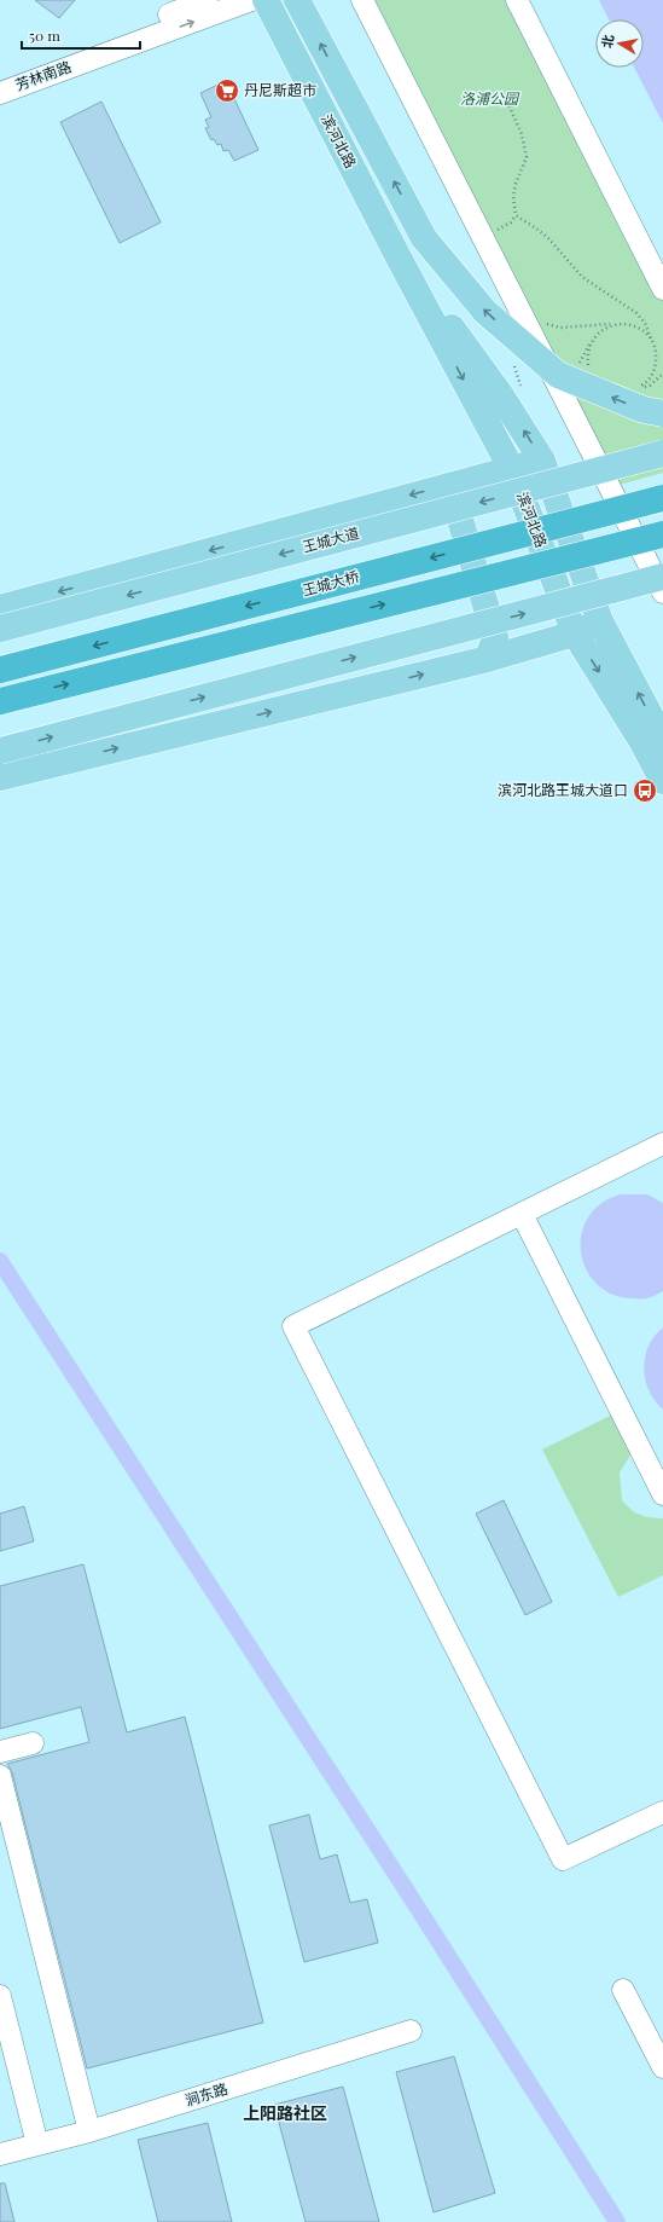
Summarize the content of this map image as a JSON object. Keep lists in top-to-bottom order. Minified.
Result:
{"streets":{"highway":["王城大桥"],"main road":["滨河北路","王城大道"],"street":["芳林南路","涧东路"]},"districts":["上阳路社区"],"parks":["洛浦公园"],"places":{"supermarket":["丹尼斯超市"],"bus stop":["滨河北路王城大道口"]},"scale_bar":"50 m","north":"left"}
